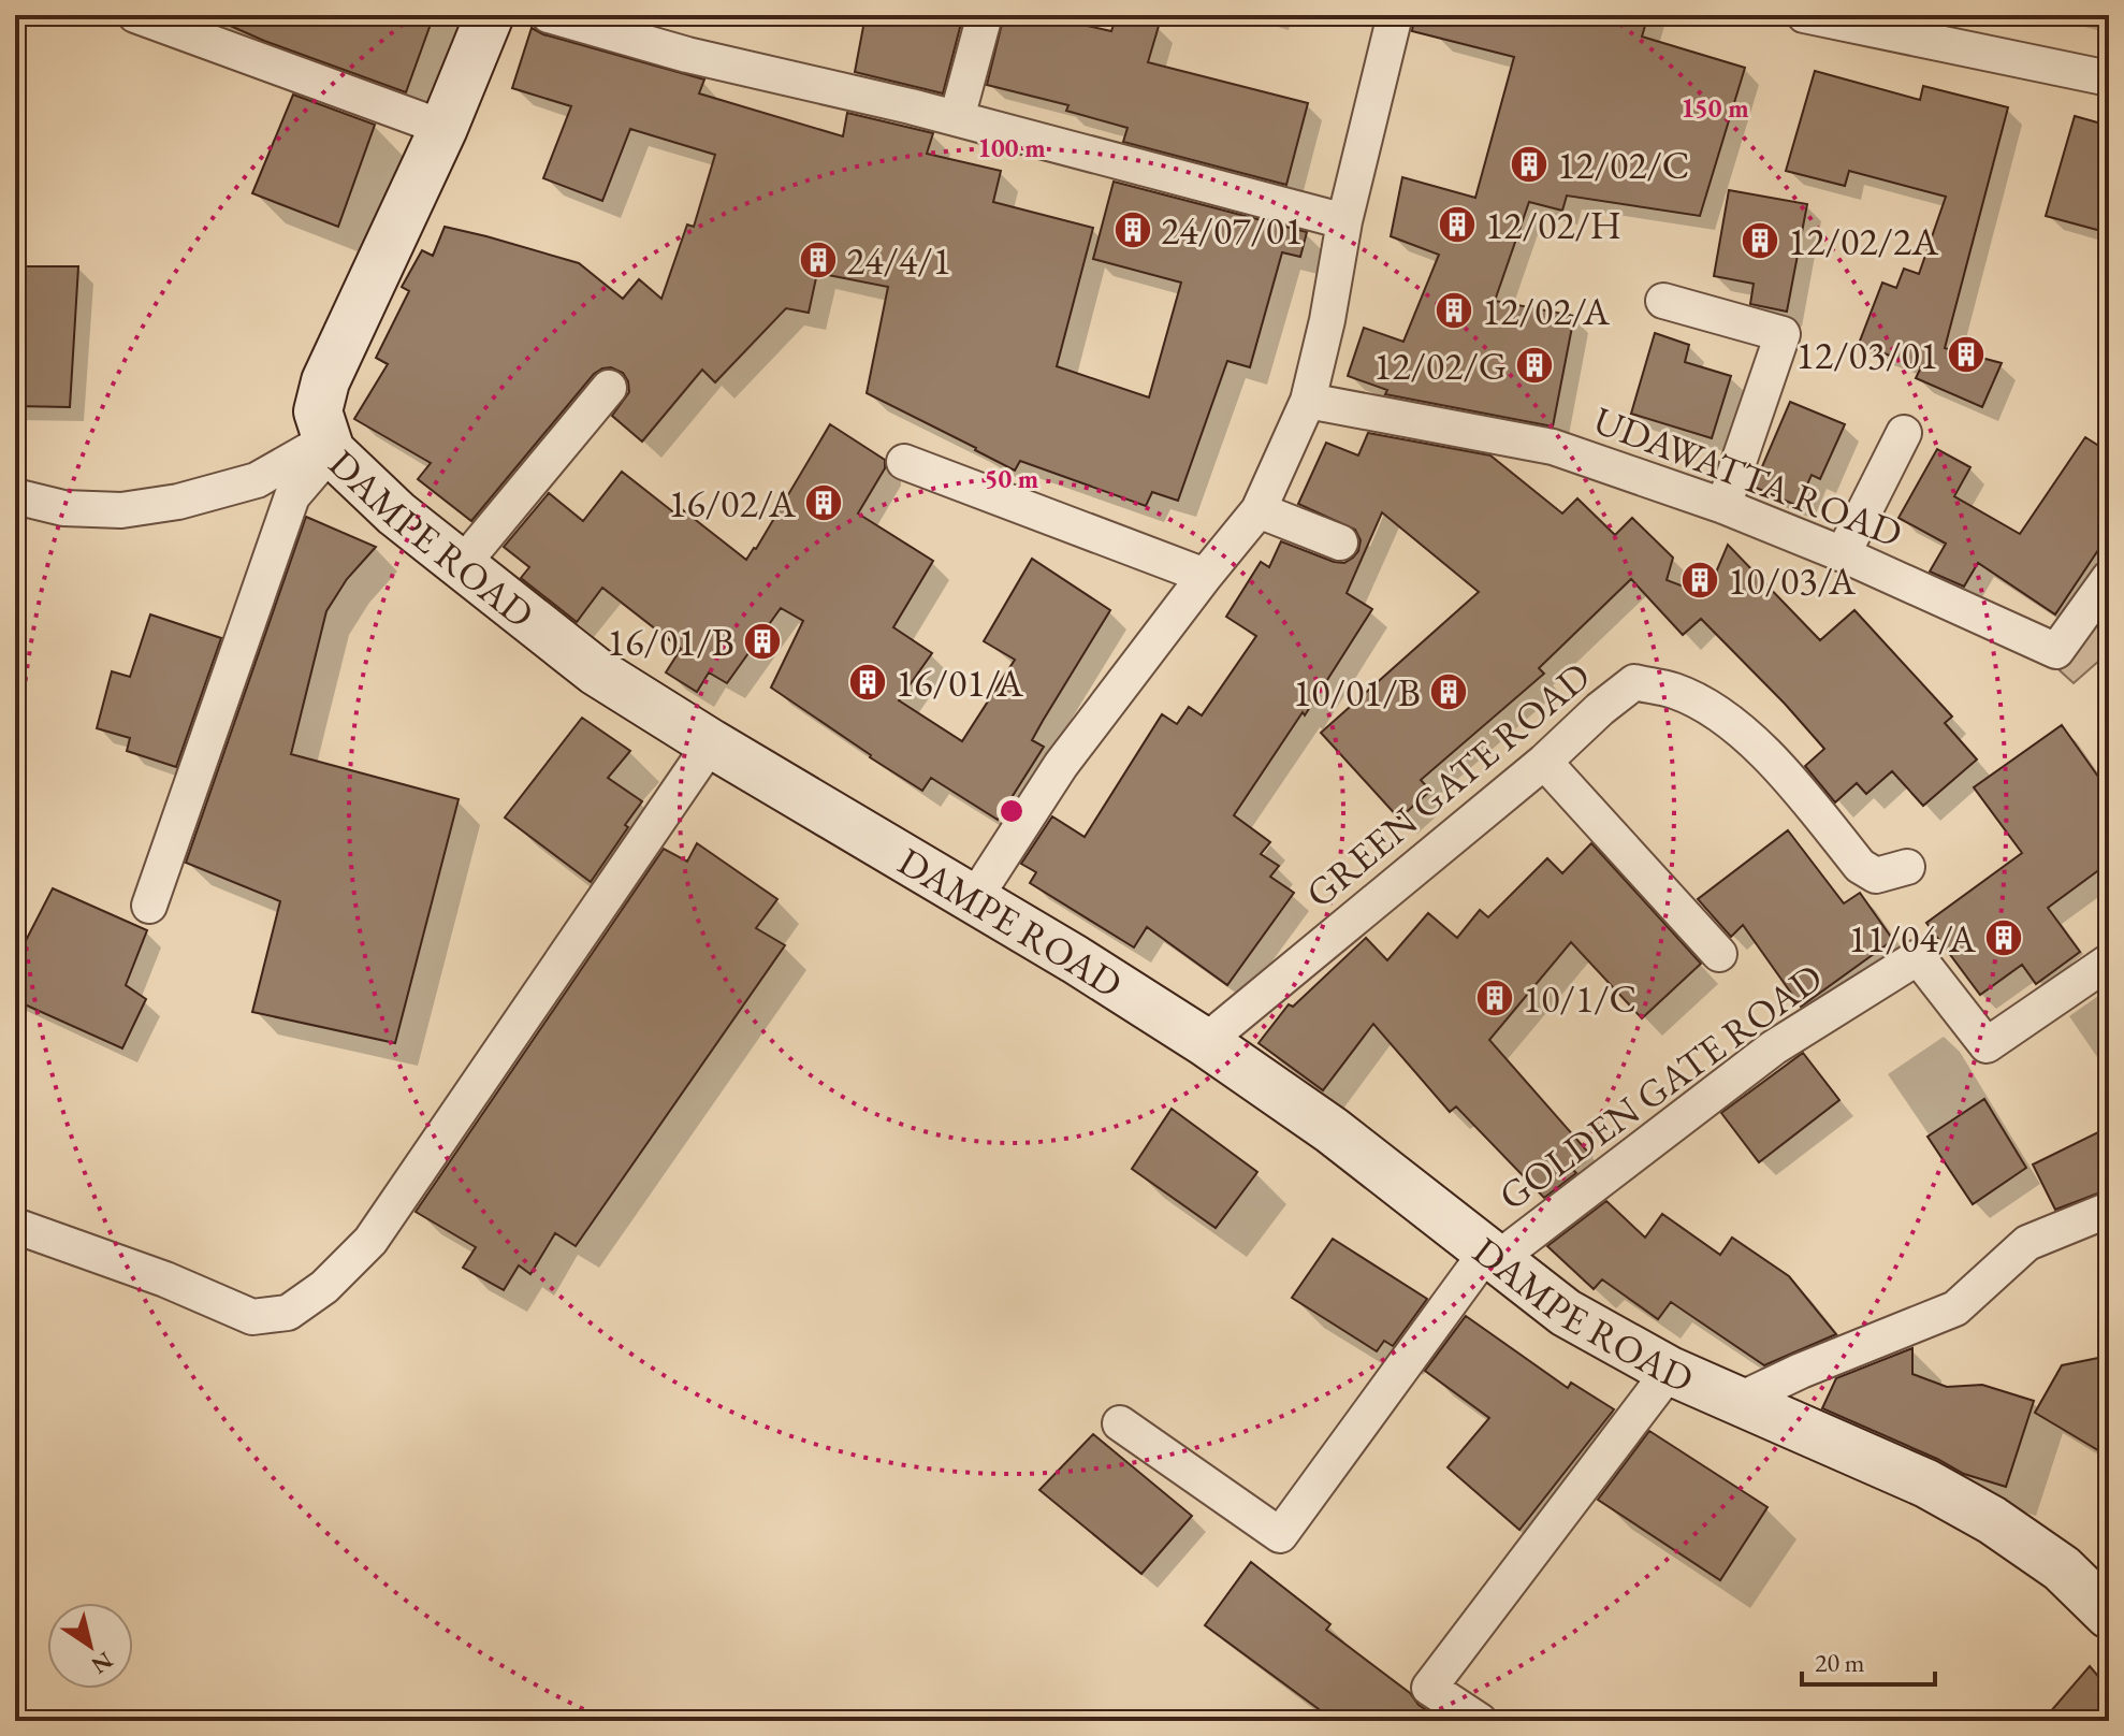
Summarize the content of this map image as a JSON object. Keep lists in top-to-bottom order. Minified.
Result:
{"streets":{"street":["UDAWATTA ROAD","DAMPE ROAD","GREEN GATE ROAD","GOLDEN GATE ROAD"]},"crossings":[["DAMPE ROAD","GREEN GATE ROAD"],["DAMPE ROAD","GOLDEN GATE ROAD"]],"places":{"building":["12/02/C","12/02/H","24/07/01","12/02/2A","24/4/1","12/02/A","12/03/01","12/02/G","16/02/A","10/03/A","16/01/B","16/01/A","10/01/B","11/04/A","10/1/C"]},"scale_bar":"20 m","north":"bottom right","rings":["150 m","100 m","50 m"]}
